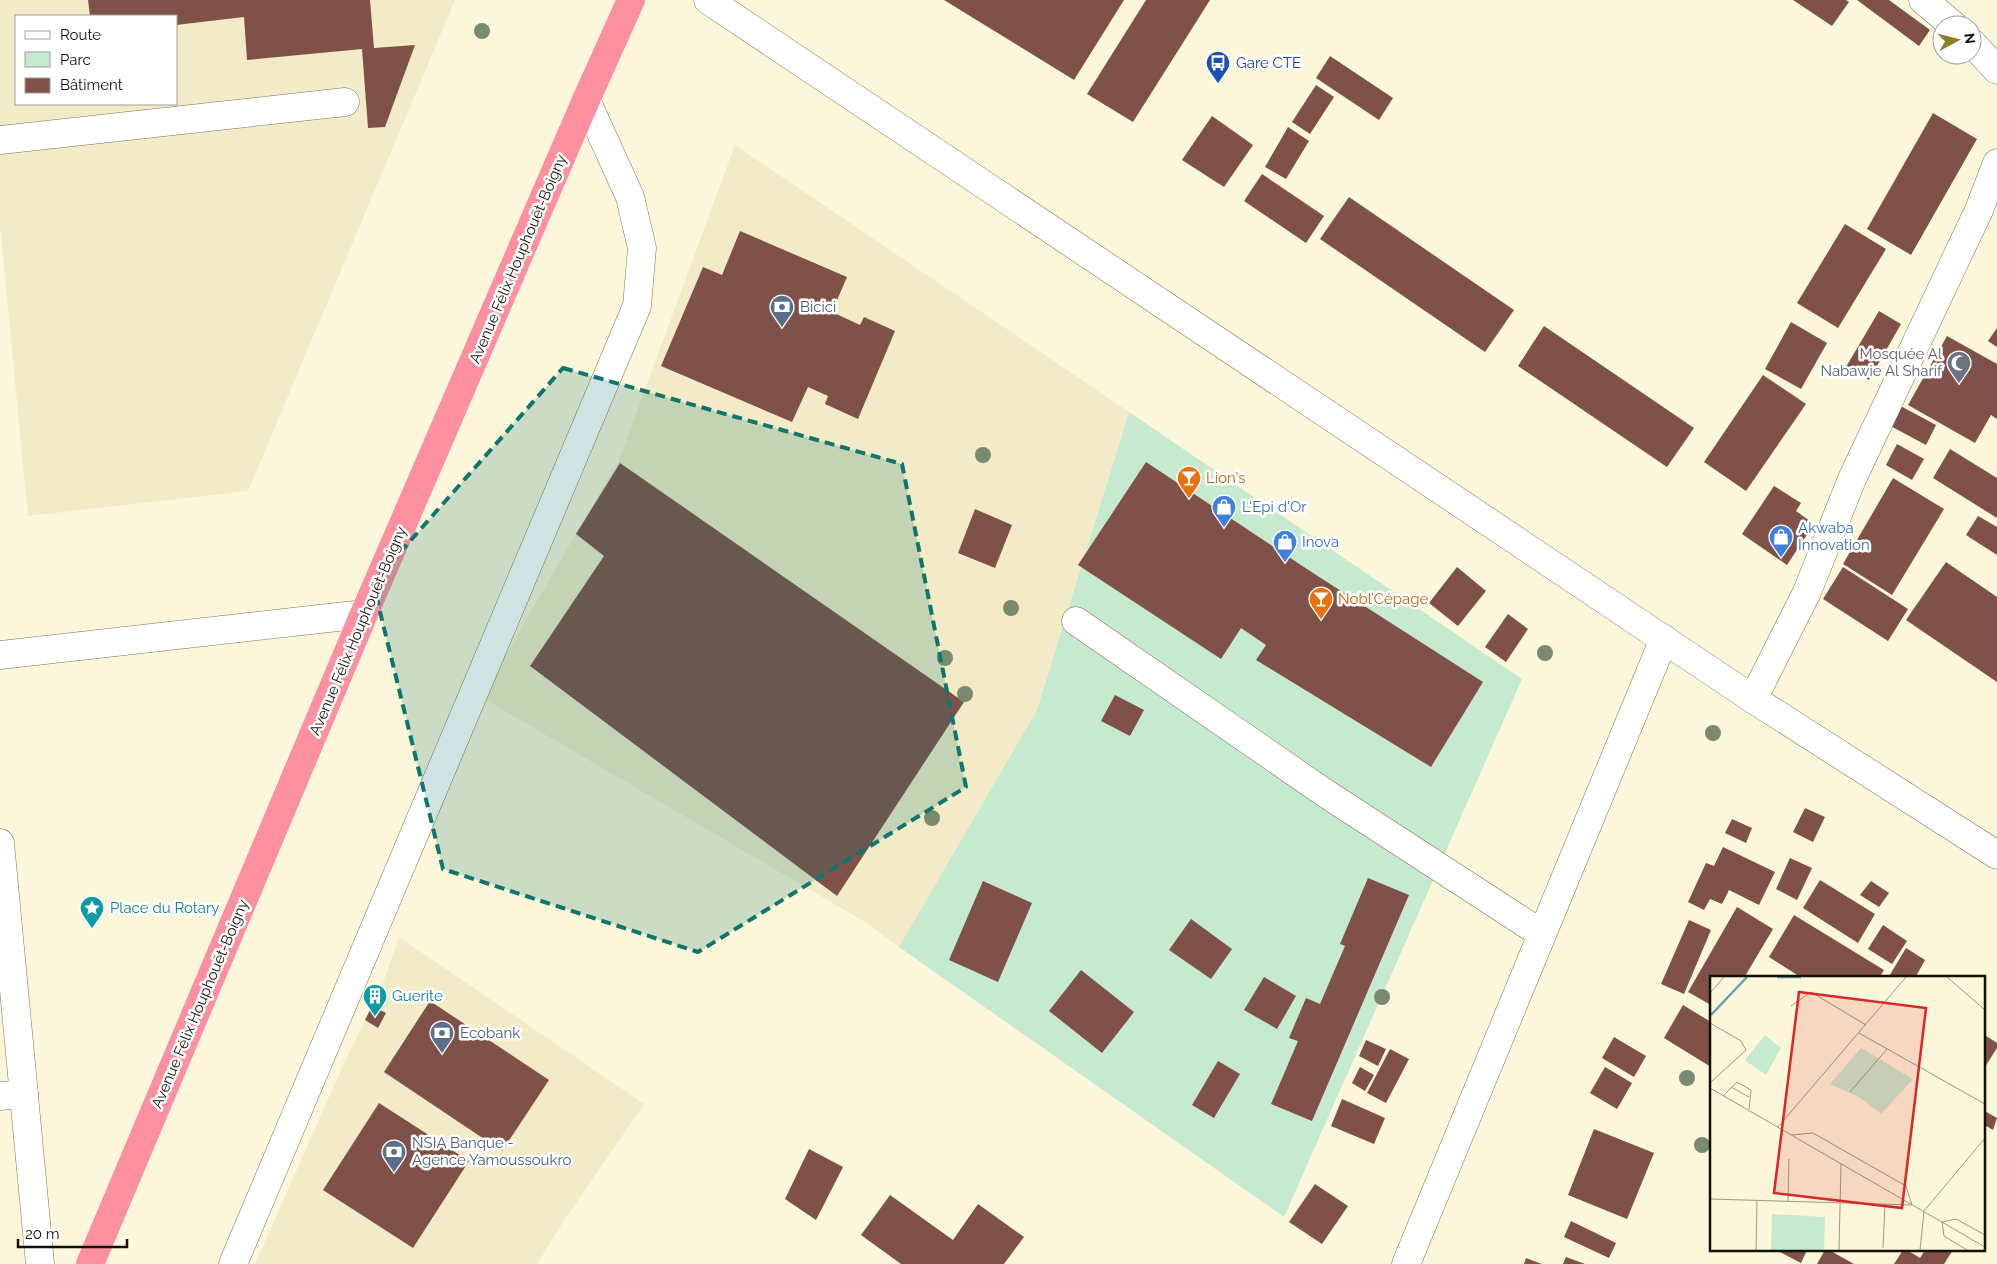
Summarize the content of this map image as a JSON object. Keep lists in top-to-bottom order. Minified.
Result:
{"streets":{"highway":["Avenue Félix Houphouët-Boigny"]},"places":{"bus stop":["Gare CTE"],"bank":["Bicici","Ecobank","NSIA Banque - Agence Yamoussoukro"],"mosque":["Mosquée Al Nabawie Al Sharif"],"bar":["Lion's","Nobl’Cépage"],"shop":["L'Epi d'Or","Akwaba Innovation","Inova"],"place":["Place du Rotary"],"building":["Guerite"]},"legend":["Route","Parc","Bâtiment"],"scale_bar":"20 m","north":"right"}
